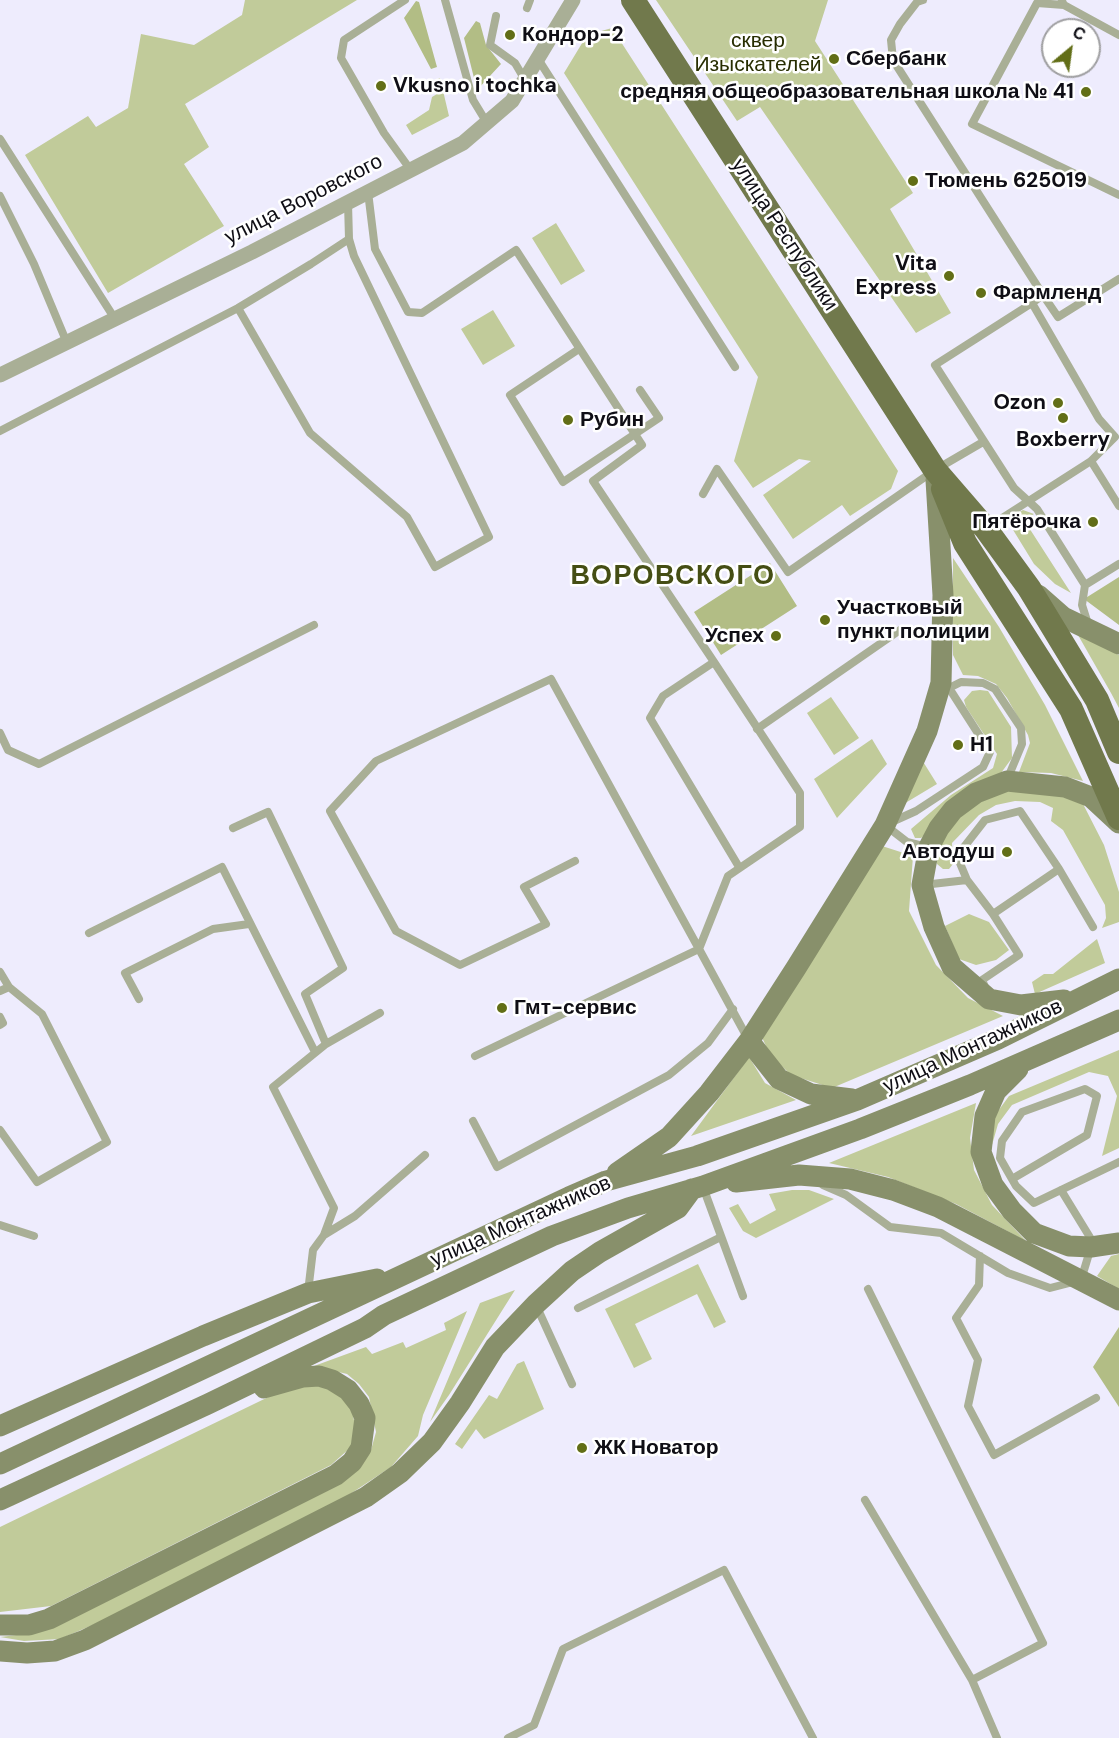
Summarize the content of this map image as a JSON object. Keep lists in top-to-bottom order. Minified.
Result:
{"streets":{"main road":["улица Республики","улица Монтажников"],"street":["улица Воровского"]},"districts":["ВОРОВСКОГО"],"parks":["сквер Изыскателей"],"places":["Кондор-2","Сбербанк","Vkusno i tochka","средняя общеобразовательная школа № 41","Тюмень 625019","Vita Express","Фармленд","Ozon","Boxberry","Рубин","Пятёрочка","Участковый пункт полиции","Успех","Н1","Автодуш","Гмт-сервис","ЖК Новатор"],"north":"top right"}
